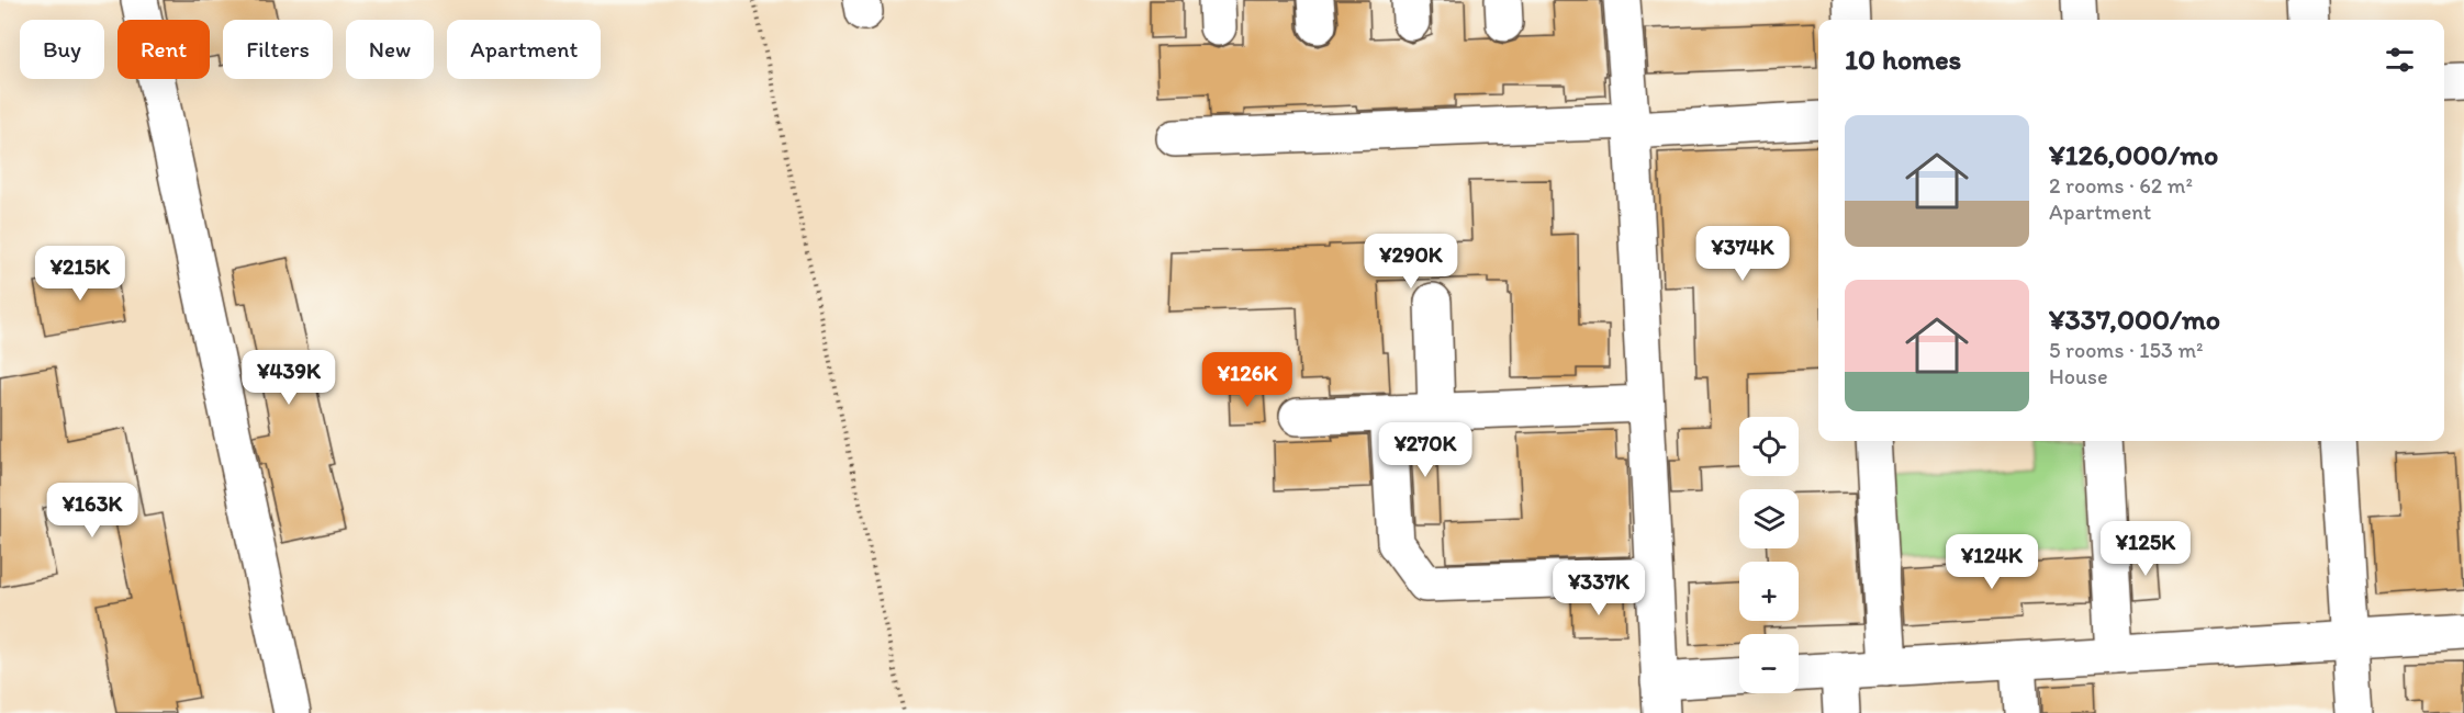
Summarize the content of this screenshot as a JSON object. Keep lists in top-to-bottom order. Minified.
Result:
{"page":{"chip":["Buy","Rent","Filters","New","Apartment"],"heading":"10 homes","list":[{"name":"¥126,000/mo","note":"2 rooms · 62 m² · Apartment"},{"name":"¥337,000/mo","note":"5 rooms · 153 m² · House"}],"price":["¥374K","¥290K","¥215K","¥439K","¥126K","¥270K","¥163K","¥125K","¥124K","¥337K"],"map_buttons":["+","−"]}}
